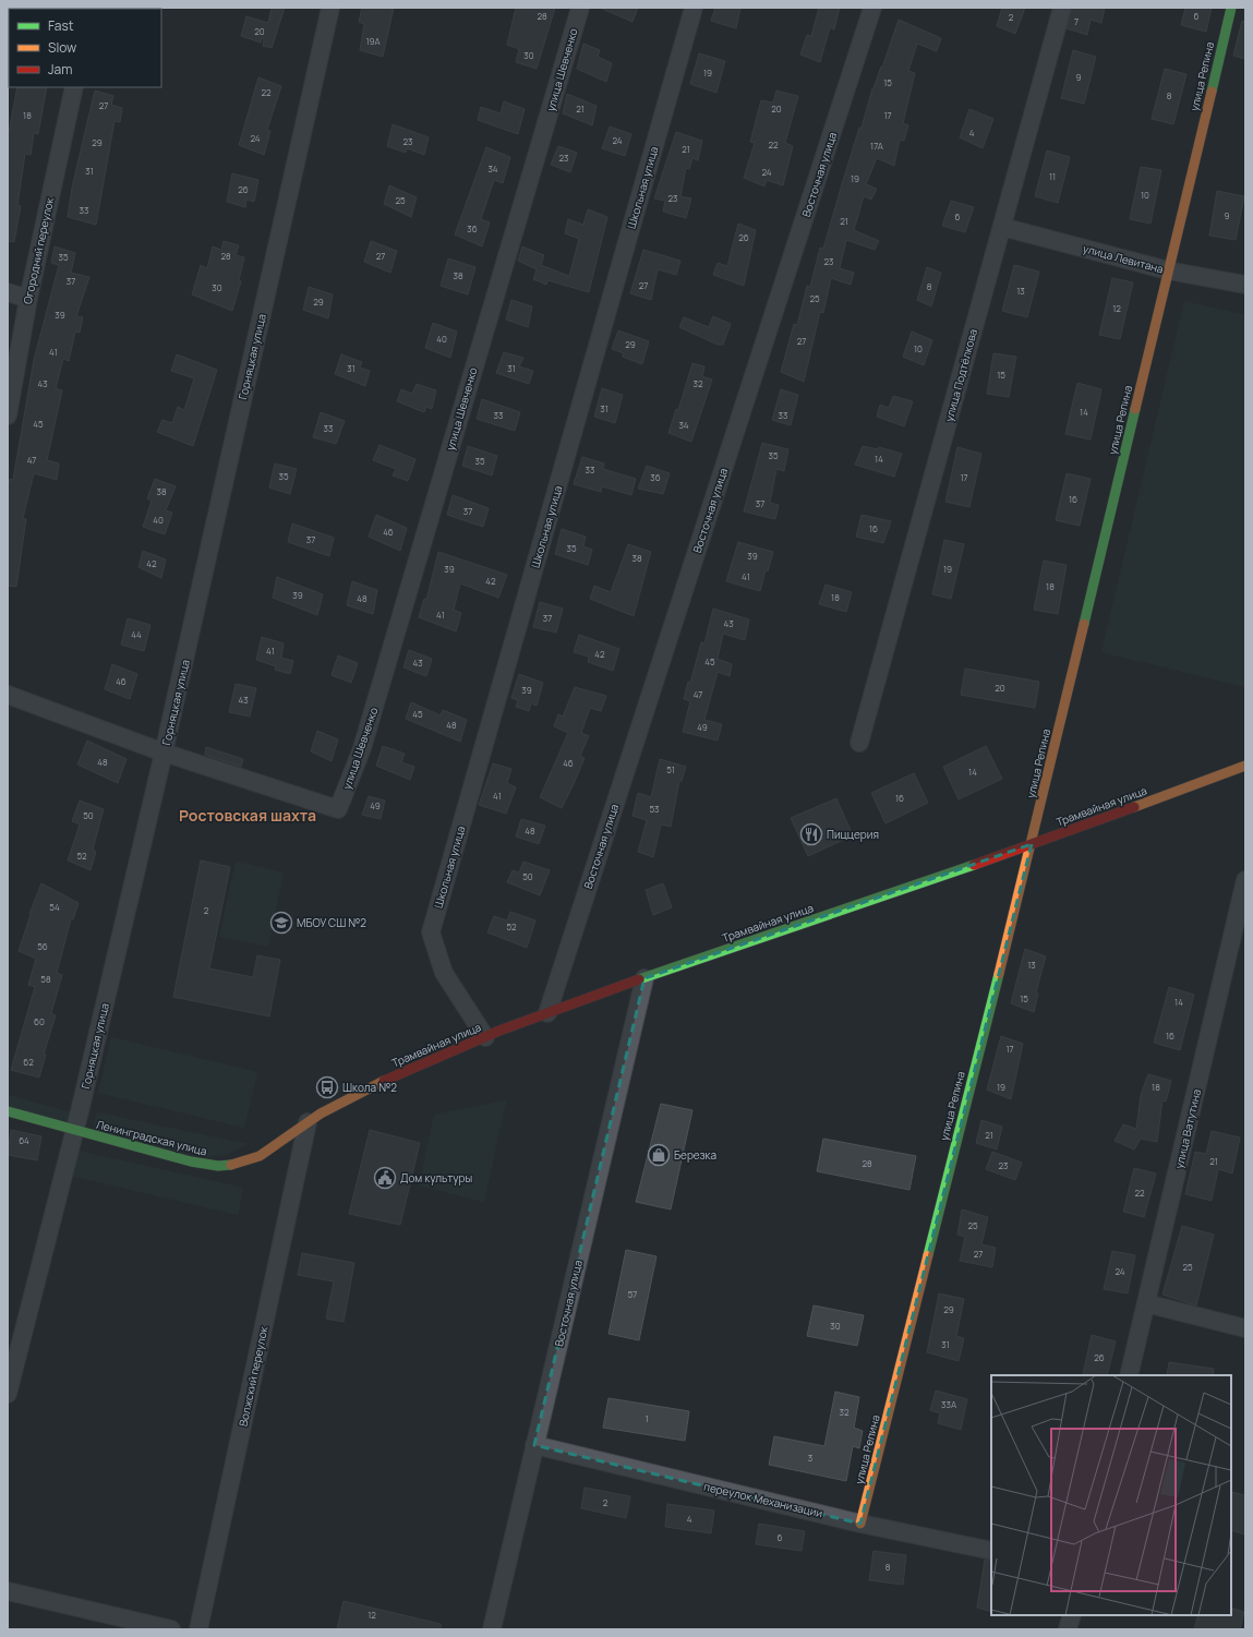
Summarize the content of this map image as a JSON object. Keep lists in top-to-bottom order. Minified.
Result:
{"streets":{"street":["улица Шевченко","улица Репина","Восточная улица","Школьная улица","Огородний переулок","улица Левитана","Горняцкая улица","улица Подтёлкова","Трамвайная улица","улица Ватутина","Ленинградская улица","Волжский переулок","переулок Механизации"]},"crossings":[["улица Шевченко","Горняцкая улица"],["улица Репина","улица Левитана"],["улица Репина","Трамвайная улица"],["улица Репина","переулок Механизации"],["Восточная улица","Трамвайная улица"],["Восточная улица","переулок Механизации"],["Школьная улица","Трамвайная улица"],["улица Левитана","улица Подтёлкова"],["Горняцкая улица","Ленинградская улица"],["Трамвайная улица","Ленинградская улица"],["Трамвайная улица","Волжский переулок"],["Ленинградская улица","Волжский переулок"]],"districts":["Ростовская шахта"],"places":{"restaurant":["Пиццерия"],"school or university":["МБОУ СШ №2"],"bus stop":["Школа №2"],"shop":["Березка"],"public building":["Дом культуры"]},"house_numbers":["28","6","2","7","20","19А","30","19","9","15","22","8","27","21","20","18","17","4","24","24","23","29","22","17А","21","23","34","31","24","11","19","26","10","23","25","33","9","6","21","36","26","28","27","35","23","38","37","27","8","30","13","25","29","12","39","40","27","29","10","41","31","31","15","43","32","31","14","33","33","45","34","33","35","14","47","35","33","35","36","17","38","16","37","37","40","16","46","37","35","39","38","42","39","19","41","42","18","39","18","48","41","37","43","44","41","42","45","43","46","20","39","47","43","45","48","49","48","46","51","14","41","16","49","53","50","48","52","50","54","2","52","56","13","58","15","14","60","16","17","62","19","18","21","64","21","28","23","22","25","27","25","24","57","29","30","31","26","33А","32","1","3","2","4","6","8","12"],"legend":["Fast","Slow","Jam"]}
